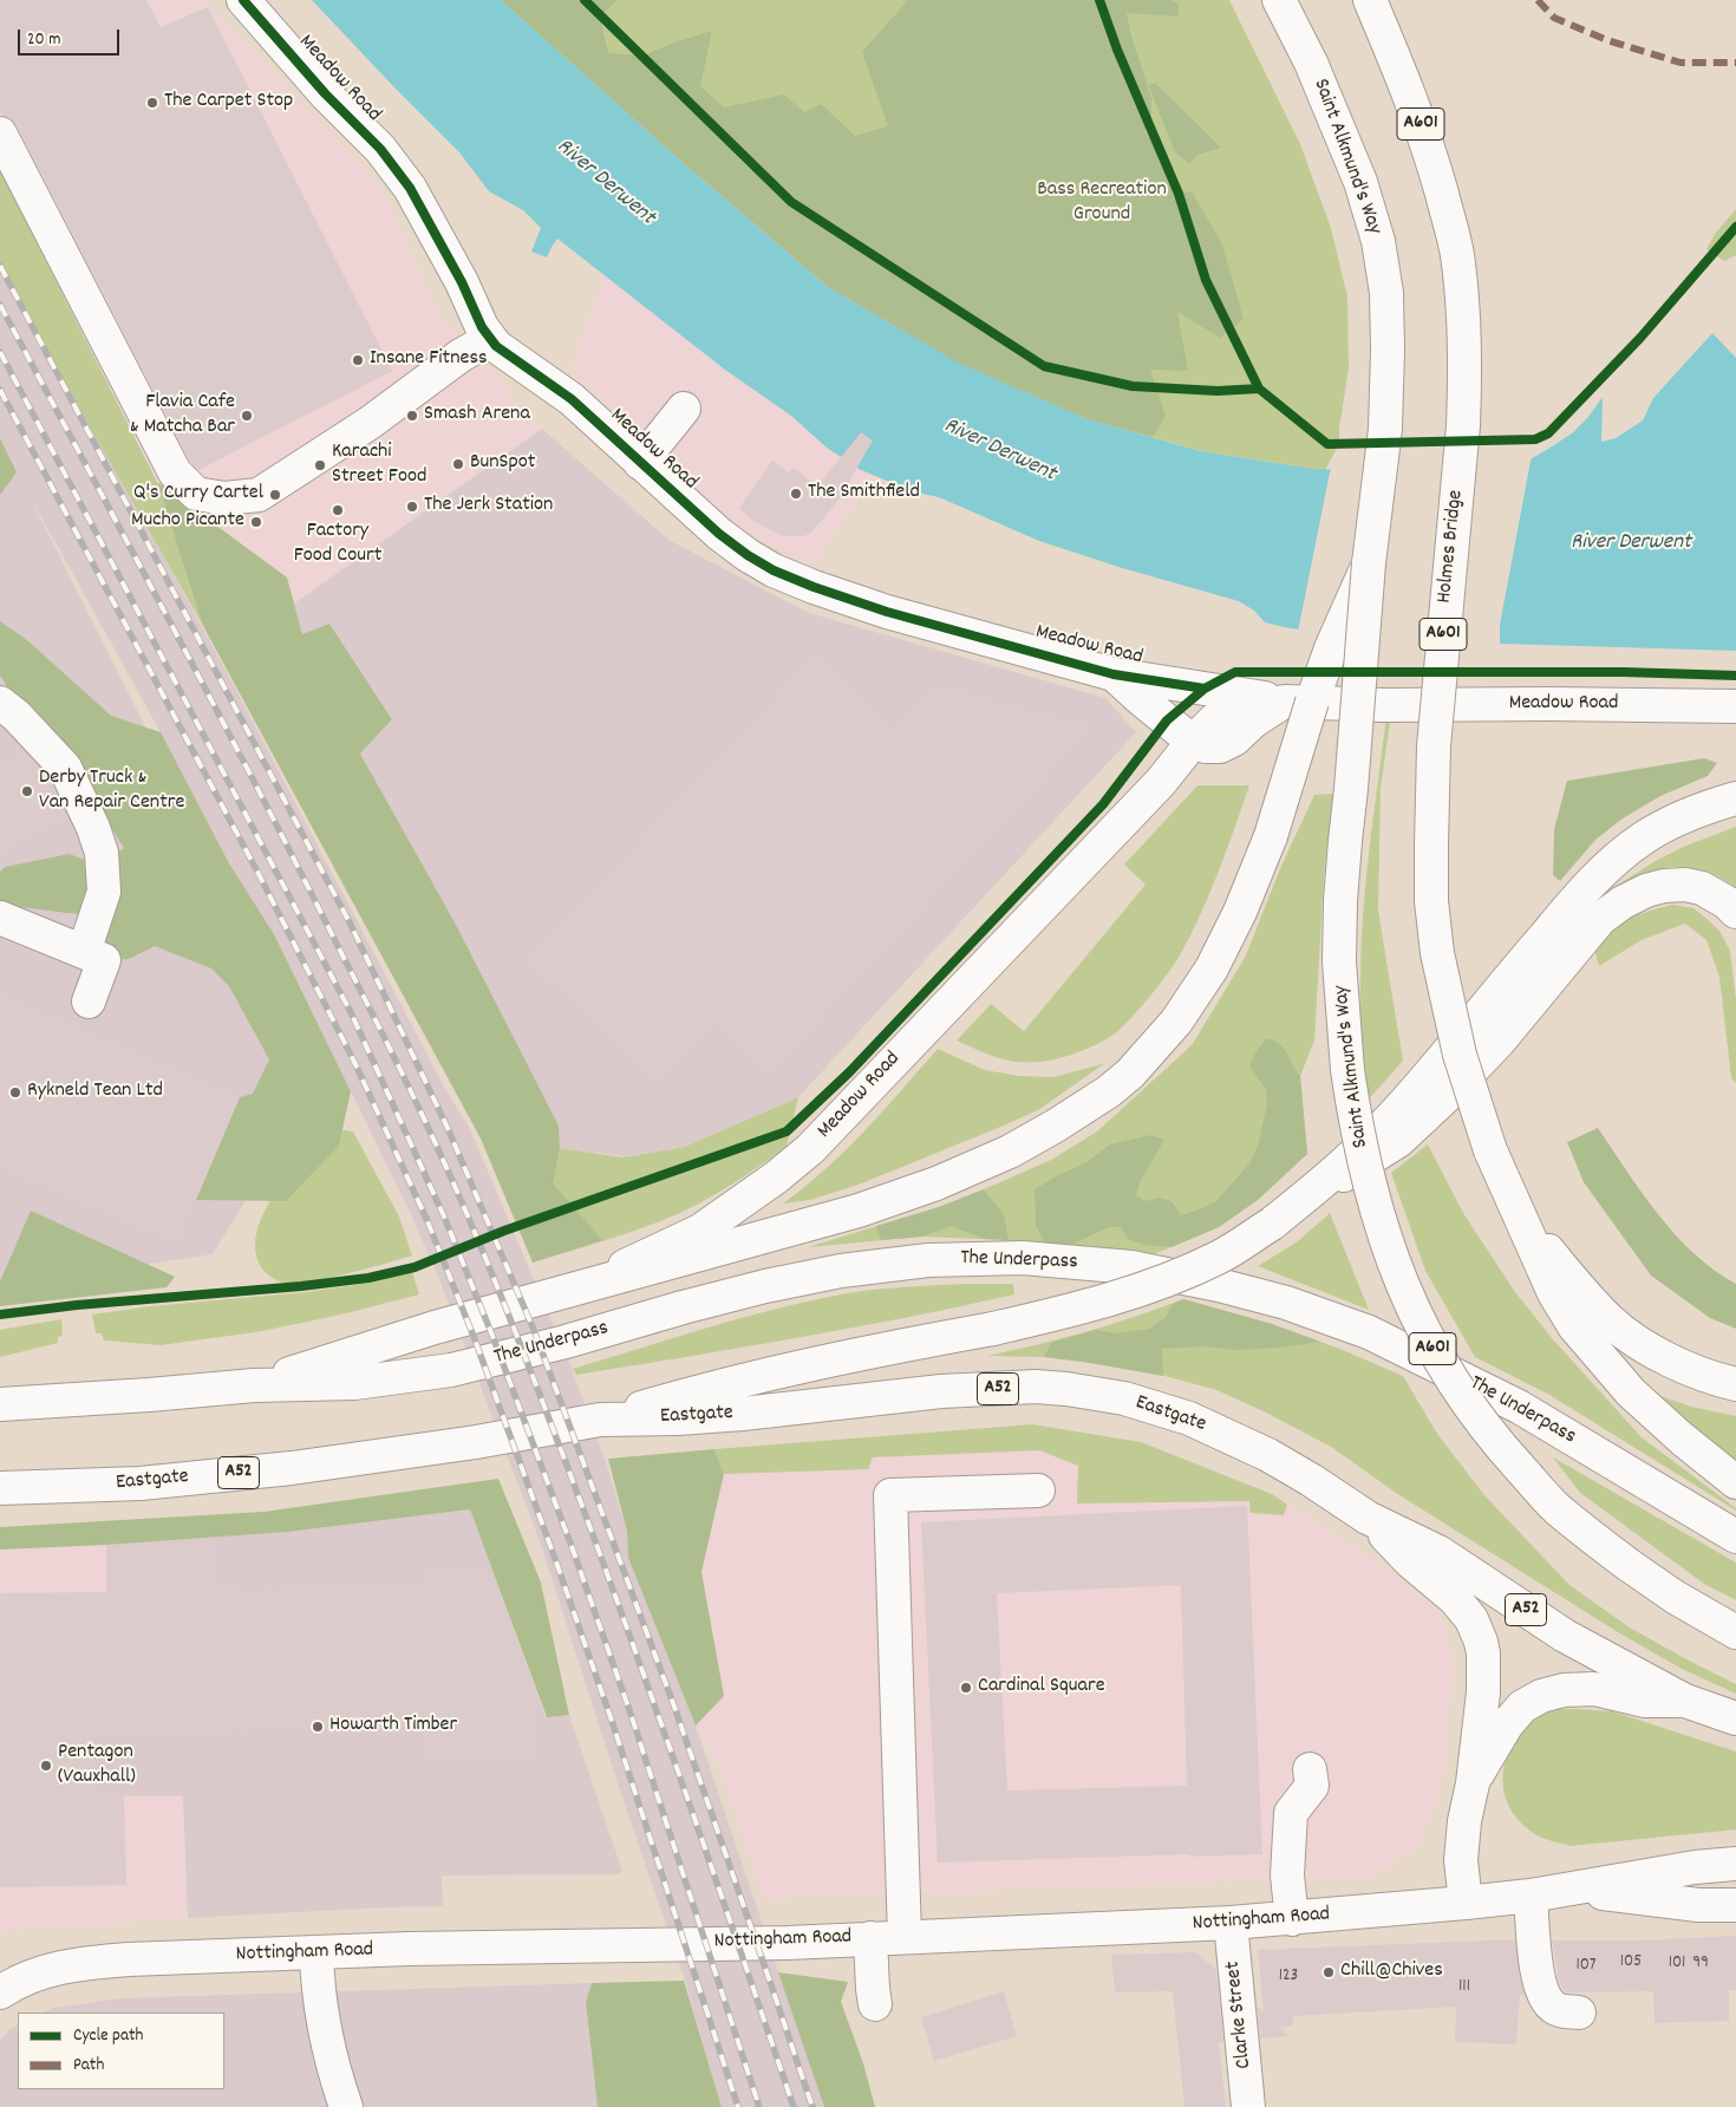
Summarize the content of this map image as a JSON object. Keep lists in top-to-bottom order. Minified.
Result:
{"streets":{"main road":["Meadow Road","A601","Saint Alkmund's Way","Holmes Bridge","The Underpass","A52","Eastgate","Nottingham Road","Clarke Street"]},"crossings":[["A601","Holmes Bridge"],["A52","Eastgate"],["Nottingham Road","Clarke Street"]],"water":["River Derwent"],"parks":["Bass Recreation Ground"],"places":["The Carpet Stop","Insane Fitness","Flavia Cafe & Matcha Bar","Smash Arena","BunSpot","Karachi Street Food","The Smithfield","Q's Curry Cartel","The Jerk Station","Factory Food Court","Mucho Picante","Derby Truck & Van Repair Centre","Rykneld Tean Ltd","Cardinal Square","Howarth Timber","Pentagon (Vauxhall)","Chill@Chives"],"house_numbers":["105","101","99","107","123","111"],"legend":["Cycle path","Path"],"scale_bar":"20 m"}
